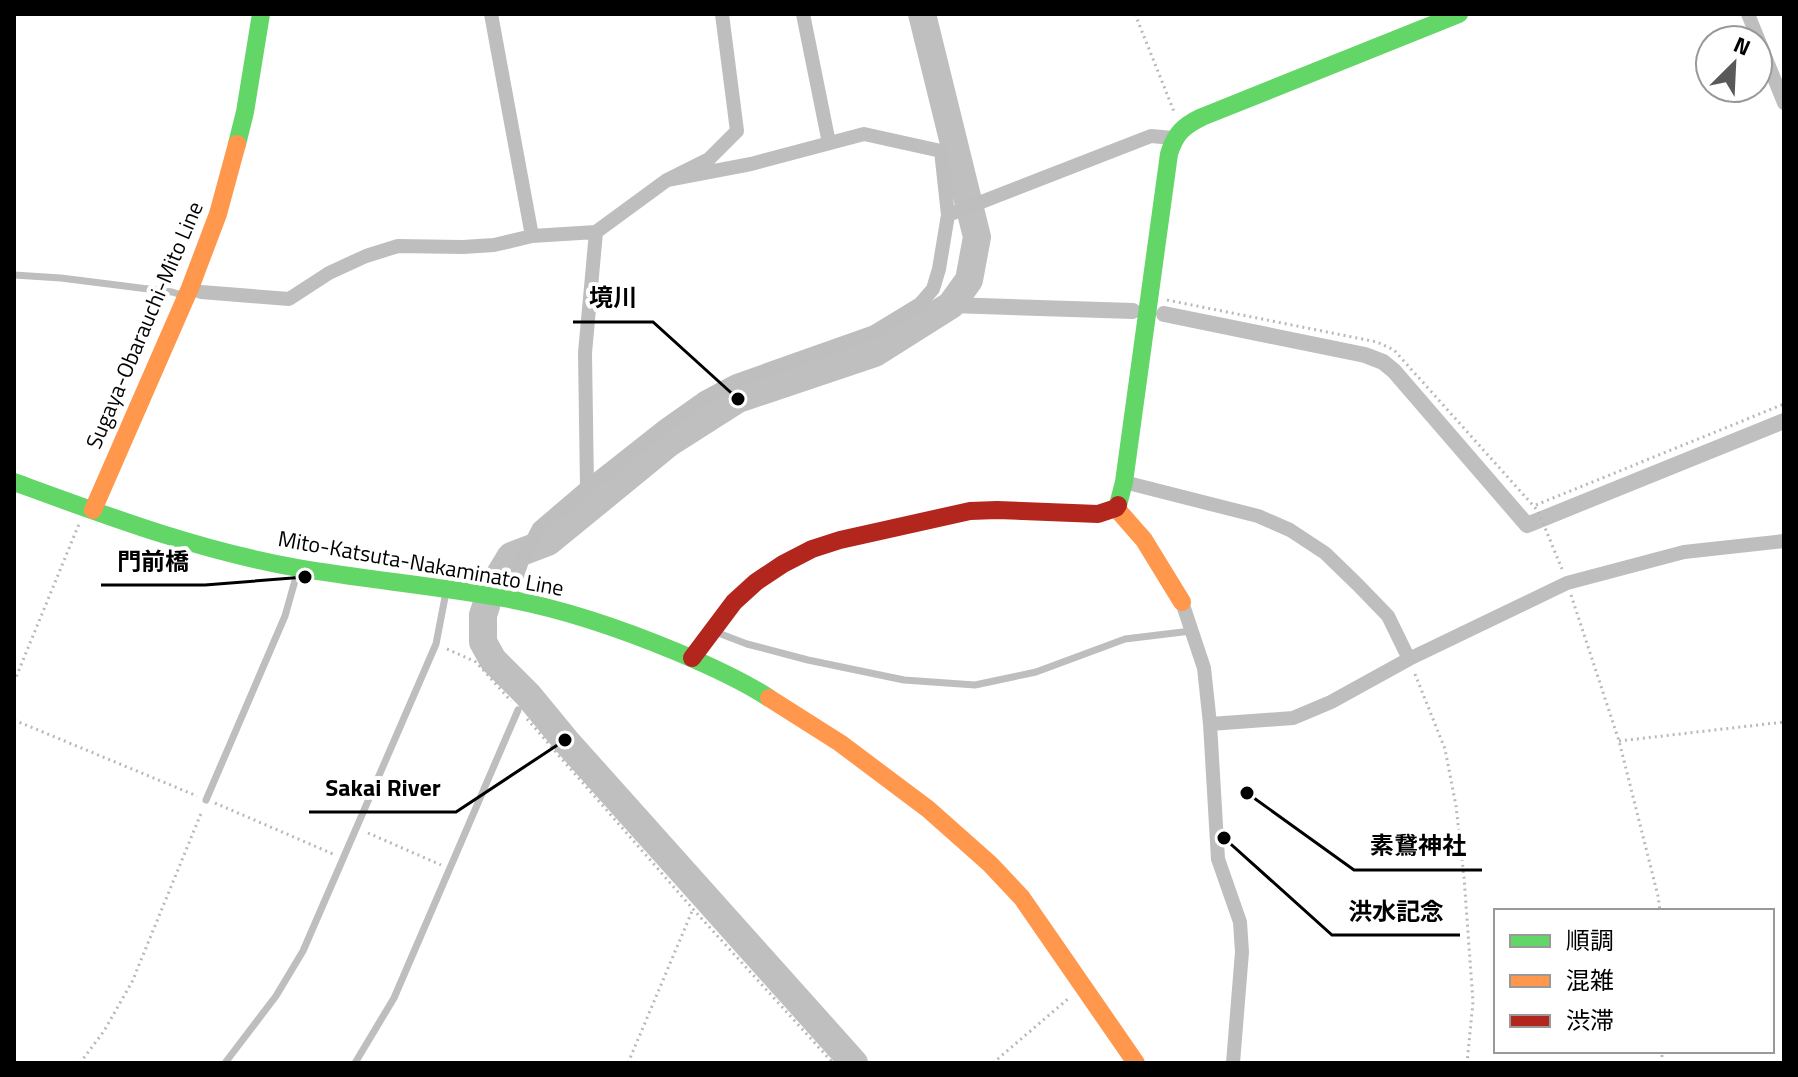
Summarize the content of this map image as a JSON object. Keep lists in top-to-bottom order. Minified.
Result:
{"streets":{"main road":["Sugaya-Obarauchi-Mito Line","Mito-Katsuta-Nakaminato Line"]},"crossings":[["Sugaya-Obarauchi-Mito Line","Mito-Katsuta-Nakaminato Line"]],"places":["境川","門前橋","Sakai River","素鵞神社","洪水記念"],"legend":["順調","混雑","渋滞"],"north":"top right"}
